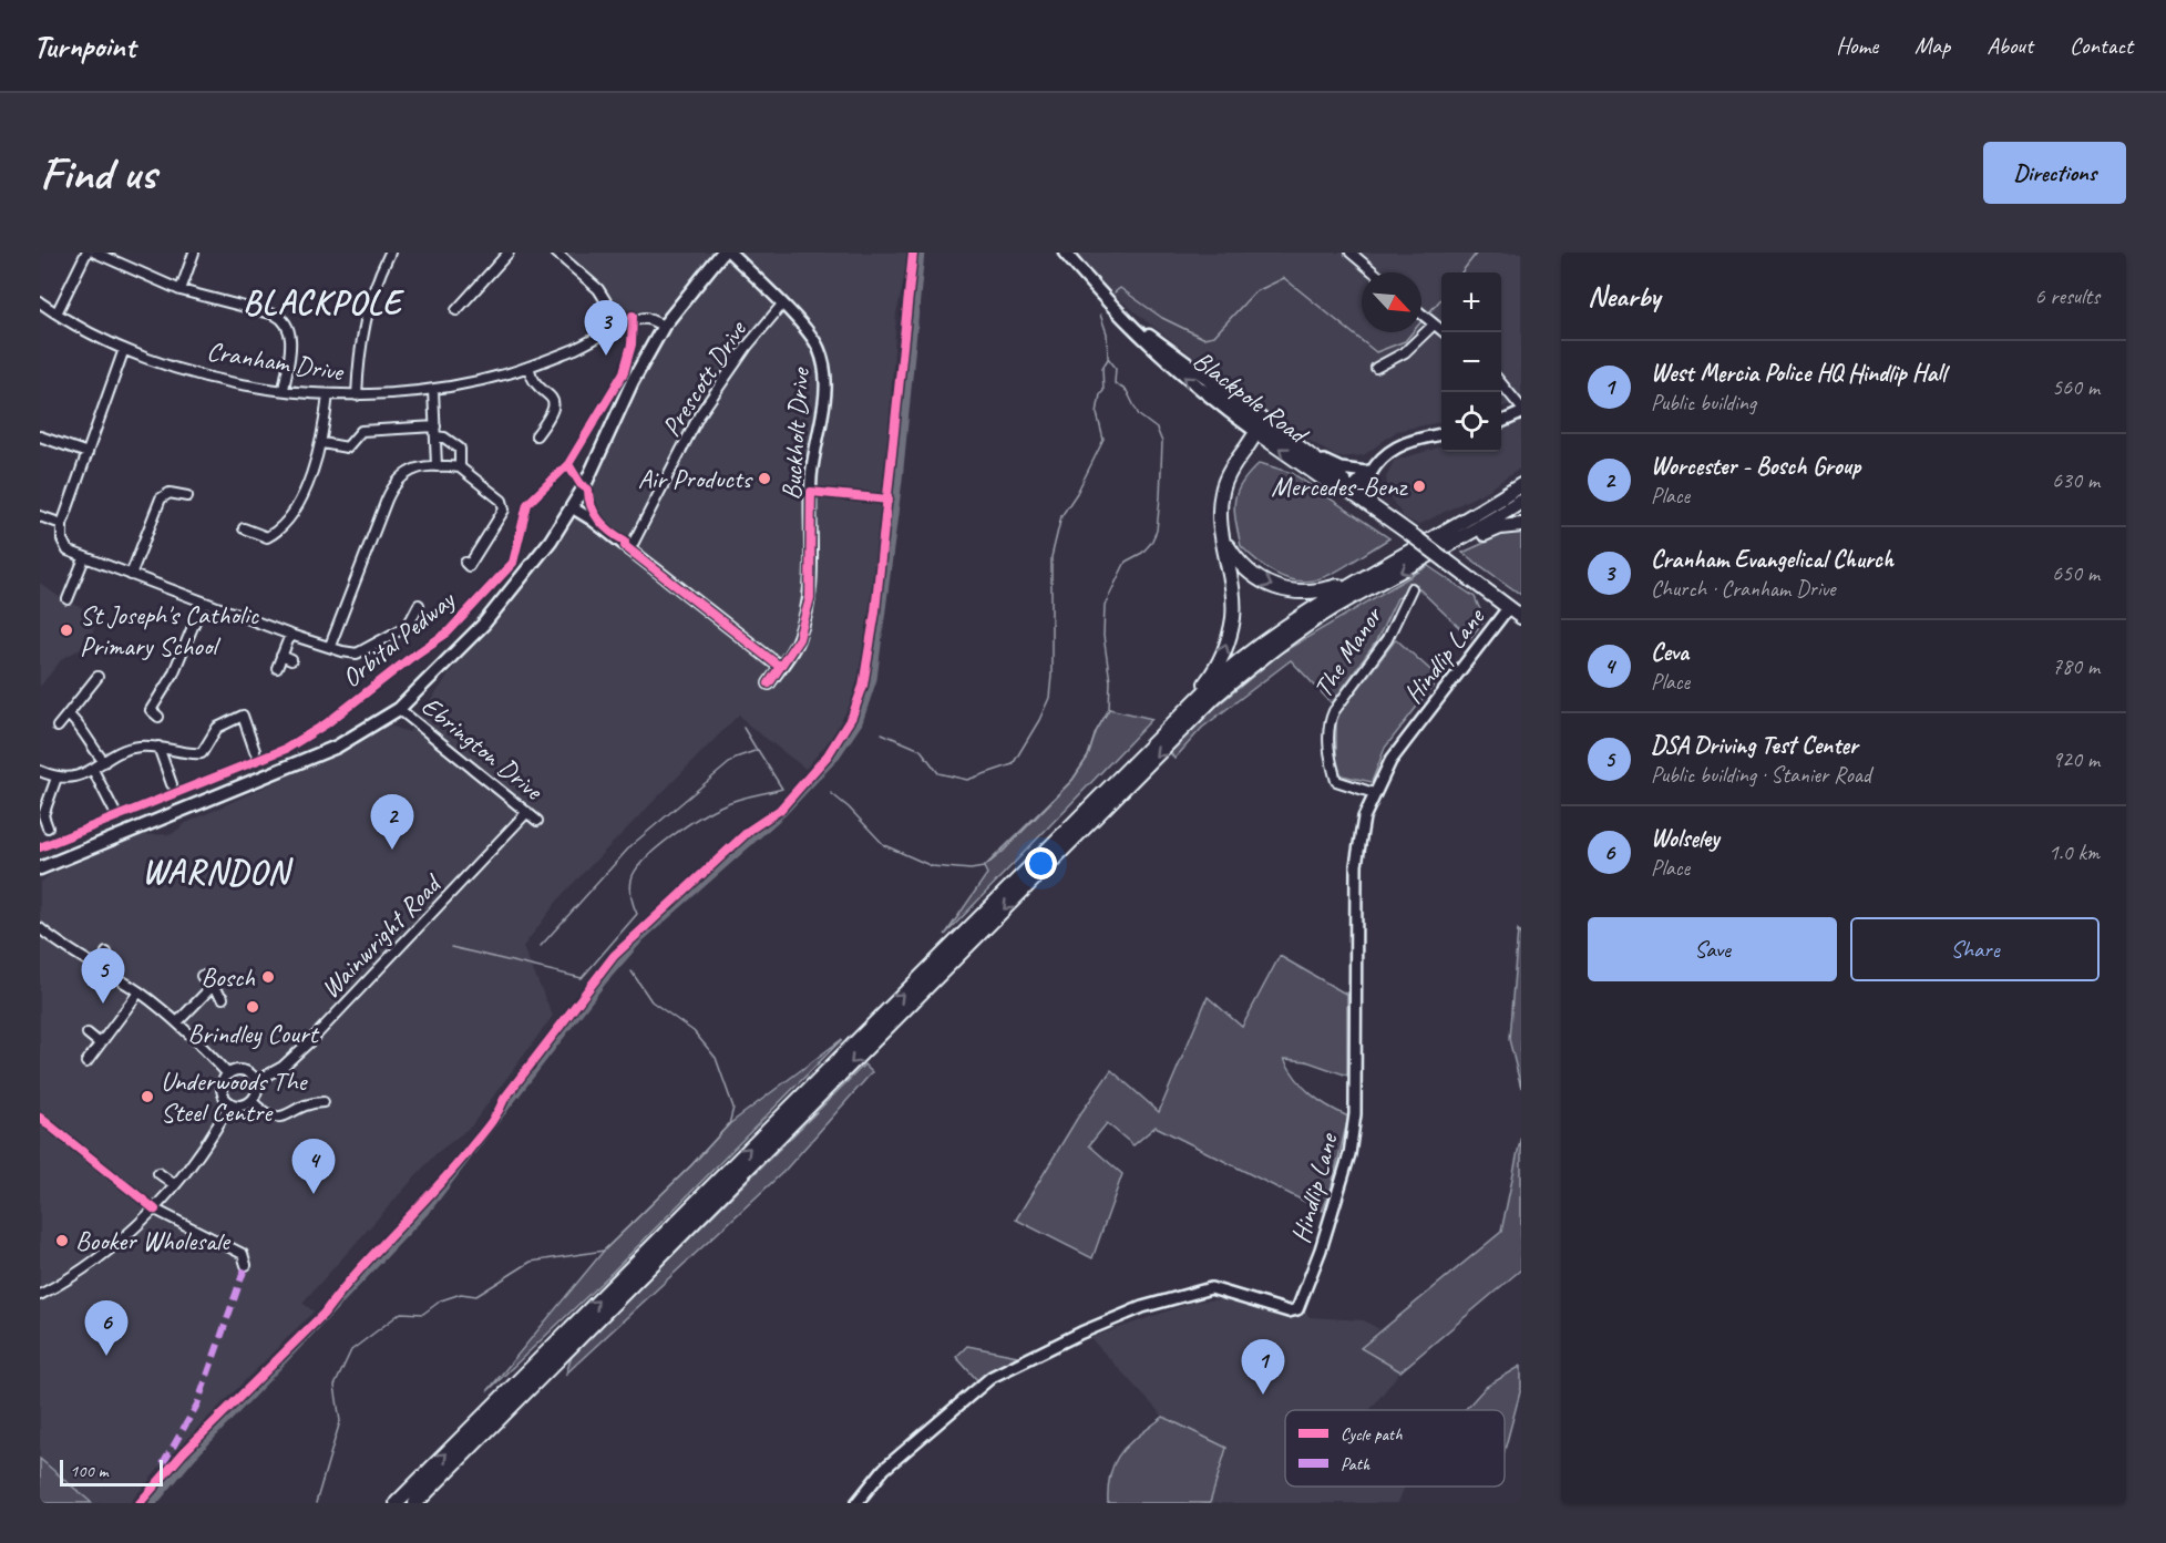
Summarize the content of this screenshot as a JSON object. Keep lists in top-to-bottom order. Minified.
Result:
{"streets":{"main road":["Blackpole Road"],"street":["Cranham Drive","Prescott Drive","Buckholt Drive","The Manor","Hindlip Lane","Ebrington Drive","Wainwright Road"],"cycle path":["Orbital Pedway"]},"crossings":[["Prescott Drive","Buckholt Drive"],["Blackpole Road","Hindlip Lane"],["The Manor","Hindlip Lane"],["Ebrington Drive","Wainwright Road"]],"districts":["BLACKPOLE","WARNDON"],"places":["Air Products","Mercedes-Benz","St Joseph's Catholic Primary School","Bosch","Brindley Court","Underwoods The Steel Centre","Booker Wholesale"],"legend":["Cycle path","Path"],"scale_bar":"100 m","north":"bottom right","page":{"header":"Turnpoint","nav":["Home","Map","About","Contact"],"buttons":["Directions",["Save","Share"]],"title":"Find us","heading":["Nearby","6 results"],"map_buttons":["+","−"],"pins":["3","2","5","4","6","1"],"list":[{"mark":"1","name":"West Mercia Police HQ Hindlip Hall","note":"Public building","value":"560 m"},{"mark":"2","name":"Worcester - Bosch Group","note":"Place","value":"630 m"},{"mark":"3","name":"Cranham Evangelical Church","note":"Church · Cranham Drive","value":"650 m"},{"mark":"4","name":"Ceva","note":"Place","value":"780 m"},{"mark":"5","name":"DSA Driving Test Center","note":"Public building · Stanier Road","value":"920 m"},{"mark":"6","name":"Wolseley","note":"Place","value":"1.0 km"}],"scale":"100 m"}}
